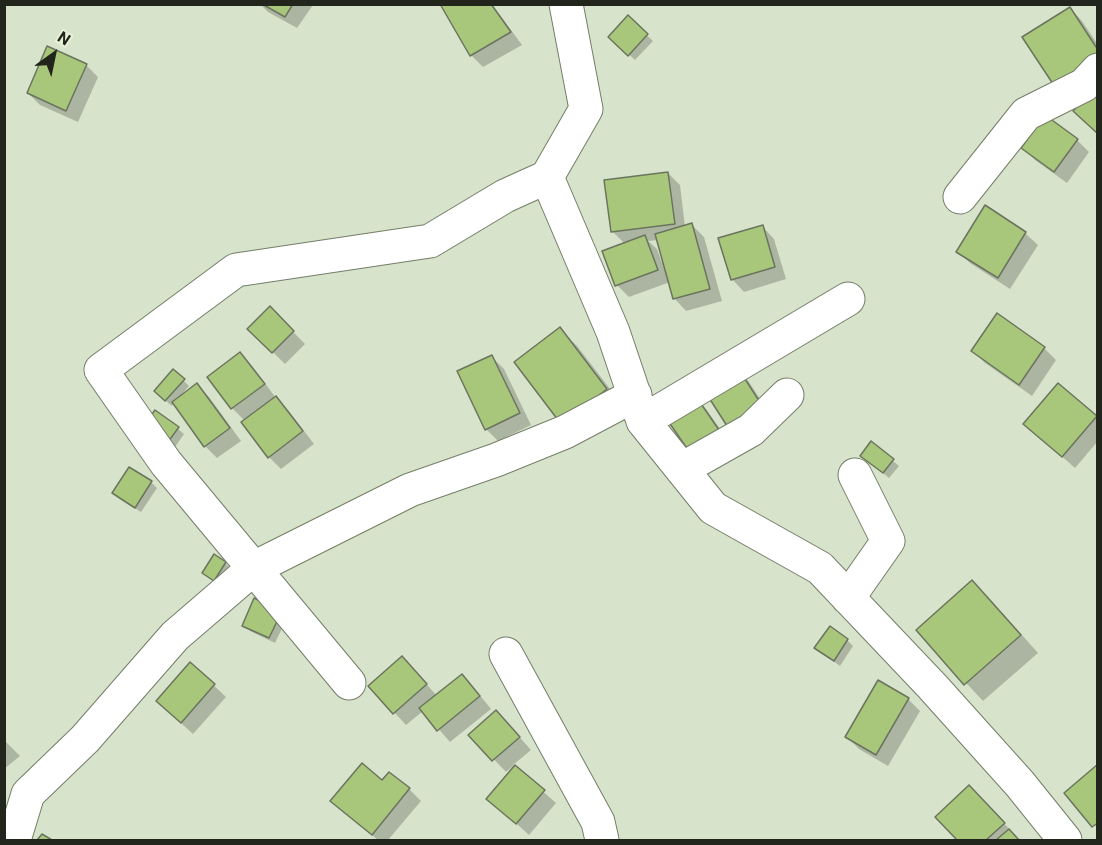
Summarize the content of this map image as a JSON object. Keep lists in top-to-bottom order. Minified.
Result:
{"north":"top right"}
